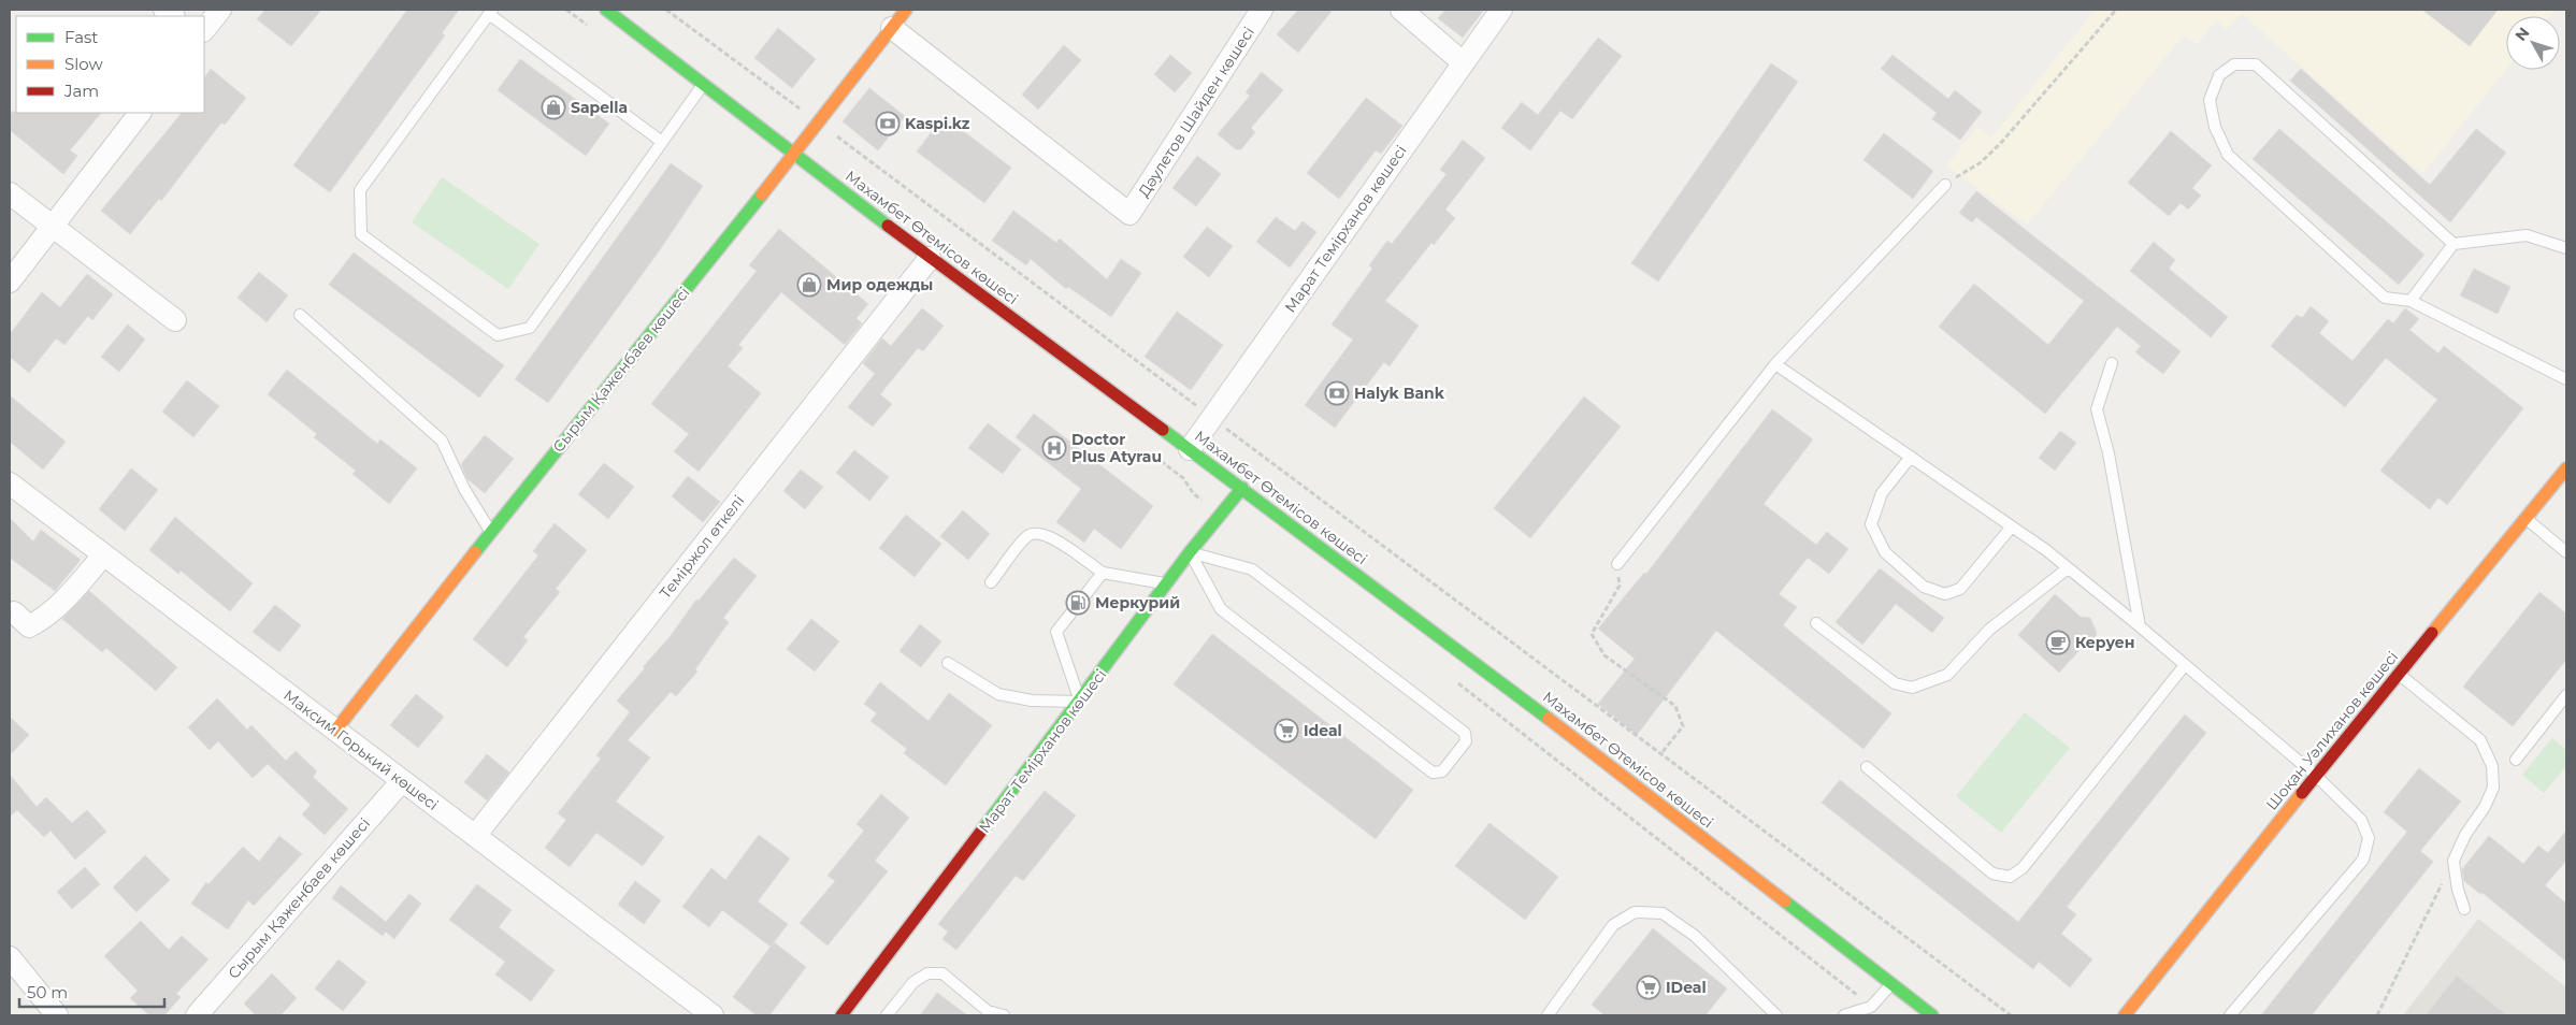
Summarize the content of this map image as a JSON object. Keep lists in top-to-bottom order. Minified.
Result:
{"streets":{"main road":["Марат Темірханов көшесі","Махамбет Өтемісов көшесі","Сырым Қаженбаев көшесі","Шоқан Уәлиханов көшесі"],"street":["Дәулетов Шайден көшесі","Теміржол өткелі","Максим Горький көшесі"]},"crossings":[["Дәулетов Шайден көшесі","Сырым Қаженбаев көшесі"],["Марат Темірханов көшесі","Махамбет Өтемісов көшесі"],["Махамбет Өтемісов көшесі","Сырым Қаженбаев көшесі"],["Махамбет Өтемісов көшесі","Теміржол өткелі"],["Сырым Қаженбаев көшесі","Максим Горький көшесі"],["Теміржол өткелі","Максим Горький көшесі"]],"places":{"shop":["Sapella","Мир одежды"],"bank":["Kaspi.kz","Halyk Bank"],"hospital":["Doctor Plus Atyrau"],"fuel station":["Меркурий"],"cafe":["Керуен"],"supermarket":["Ideal","IDeal"]},"legend":["Fast","Slow","Jam"],"scale_bar":"50 m","north":"top left"}
